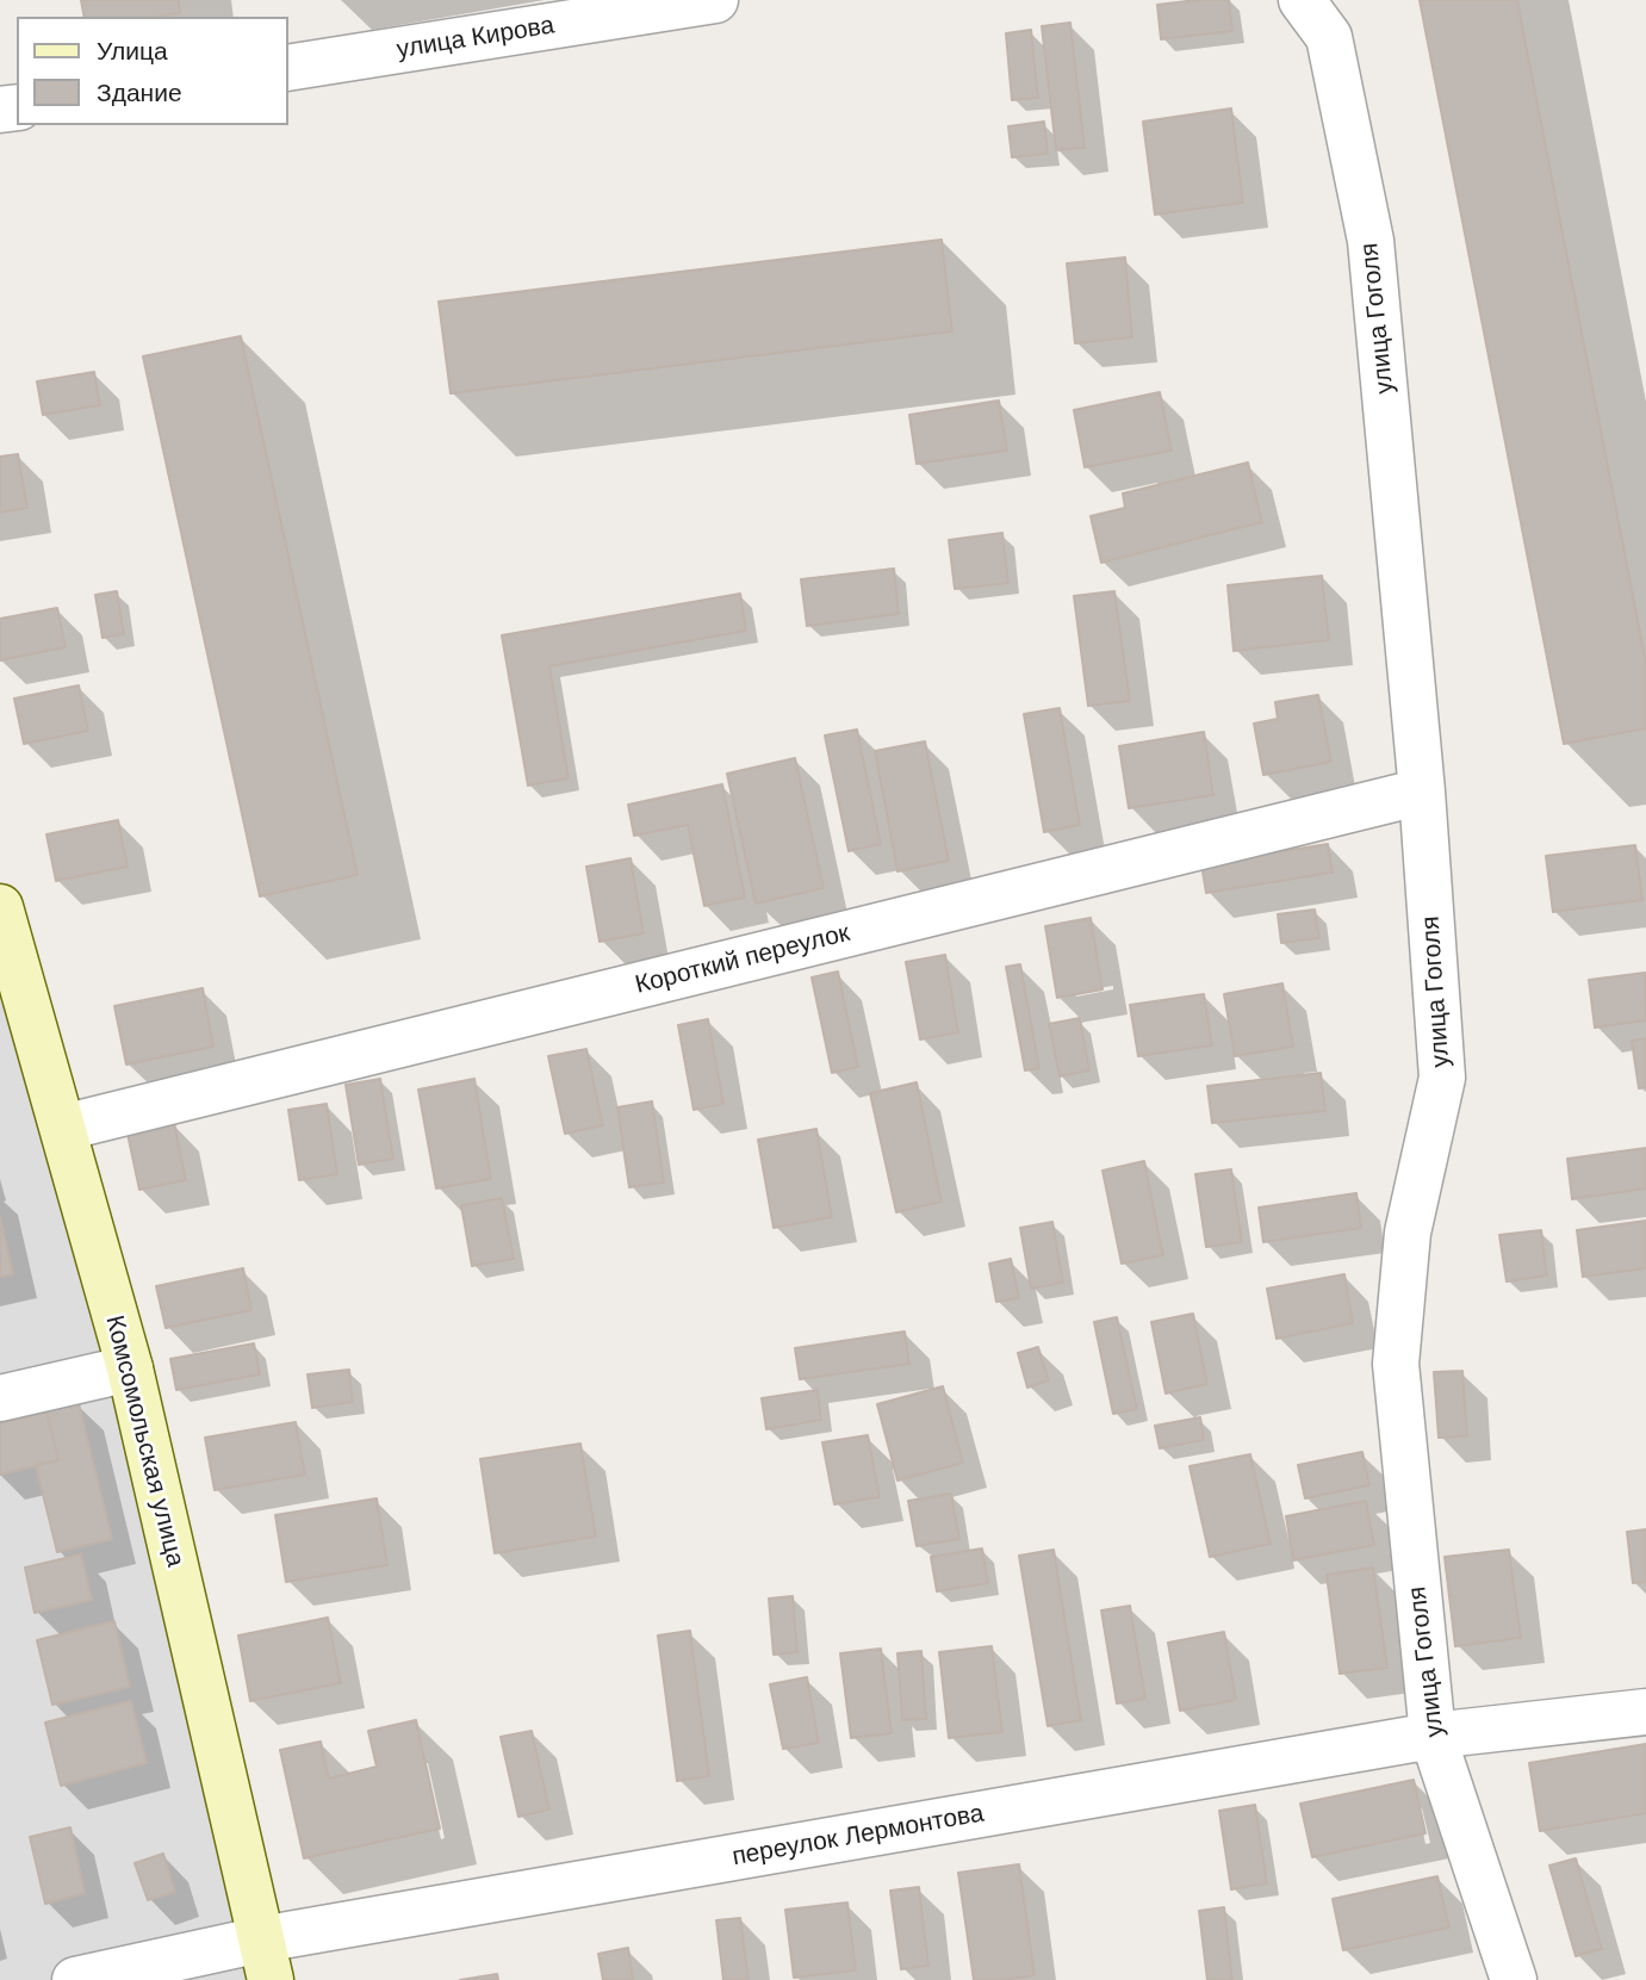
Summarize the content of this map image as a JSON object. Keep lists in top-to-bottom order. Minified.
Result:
{"streets":{"main road":["Комсомольская улица"],"street":["улица Кирова","улица Гоголя","Короткий переулок","переулок Лермонтова"]},"crossings":[["улица Гоголя","Короткий переулок"],["улица Гоголя","переулок Лермонтова"],["Короткий переулок","Комсомольская улица"],["Комсомольская улица","переулок Лермонтова"]],"legend":["Улица","Здание"]}
